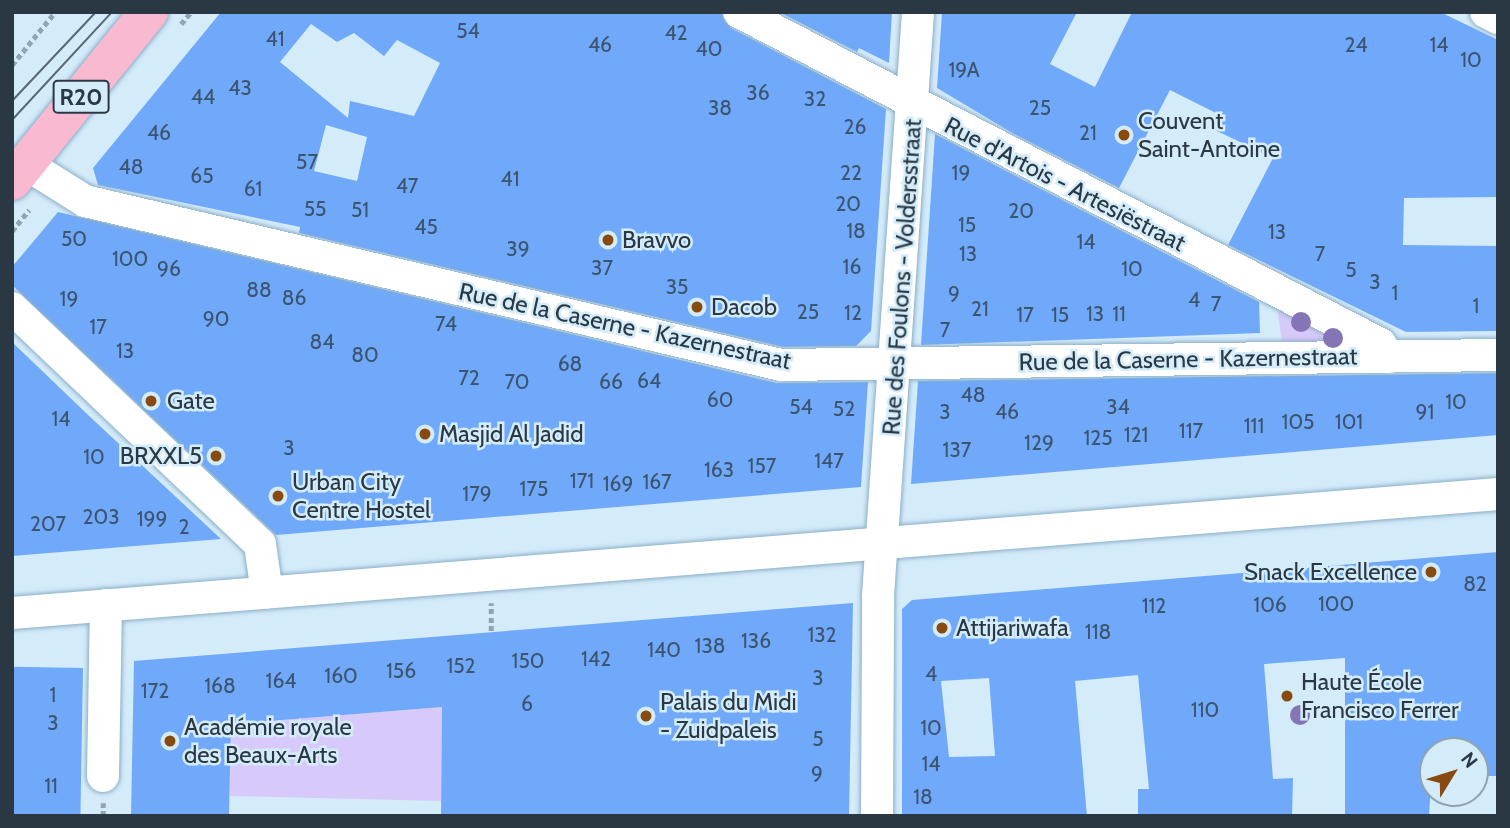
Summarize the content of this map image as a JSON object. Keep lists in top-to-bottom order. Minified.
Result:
{"streets":{"main road":["R20"],"street":["Rue d'Artois - Artesiëstraat","Rue des Foulons - Voldersstraat","Rue de la Caserne - Kazernestraat"]},"crossings":[["R20","Rue de la Caserne - Kazernestraat"],["Rue d'Artois - Artesiëstraat","Rue des Foulons - Voldersstraat"],["Rue d'Artois - Artesiëstraat","Rue de la Caserne - Kazernestraat"],["Rue des Foulons - Voldersstraat","Rue de la Caserne - Kazernestraat"]],"places":["Couvent Saint-Antoine","Bravvo","Dacob","Gate","Masjid Al Jadid","BRXXL5","Urban City Centre Hostel","Snack Excellence","Attijariwafa","Haute École Francisco Ferrer","Palais du Midi - Zuidpaleis","Académie royale des Beaux-Arts"],"house_numbers":["54","42","41","46","24","14","40","10","19A","43","36","44","32","38","25","26","46","21","57","48","22","19","65","41","47","61","20","55","51","20","15","45","18","13","50","14","39","13","7","100","16","37","96","10","5","3","35","88","1","9","86","19","4","7","1","21","25","12","13","11","17","15","90","74","17","7","84","13","80","68","72","64","70","66","48","60","10","54","34","52","3","46","91","14","105","101","111","117","121","125","129","3","137","10","147","157","163","171","167","169","175","179","203","199","207","2","82","100","106","112","118","132","136","138","140","142","150","152","156","4","160","3","164","168","172","1","6","110","3","10","5","14","9","11","18"],"north":"top right"}
